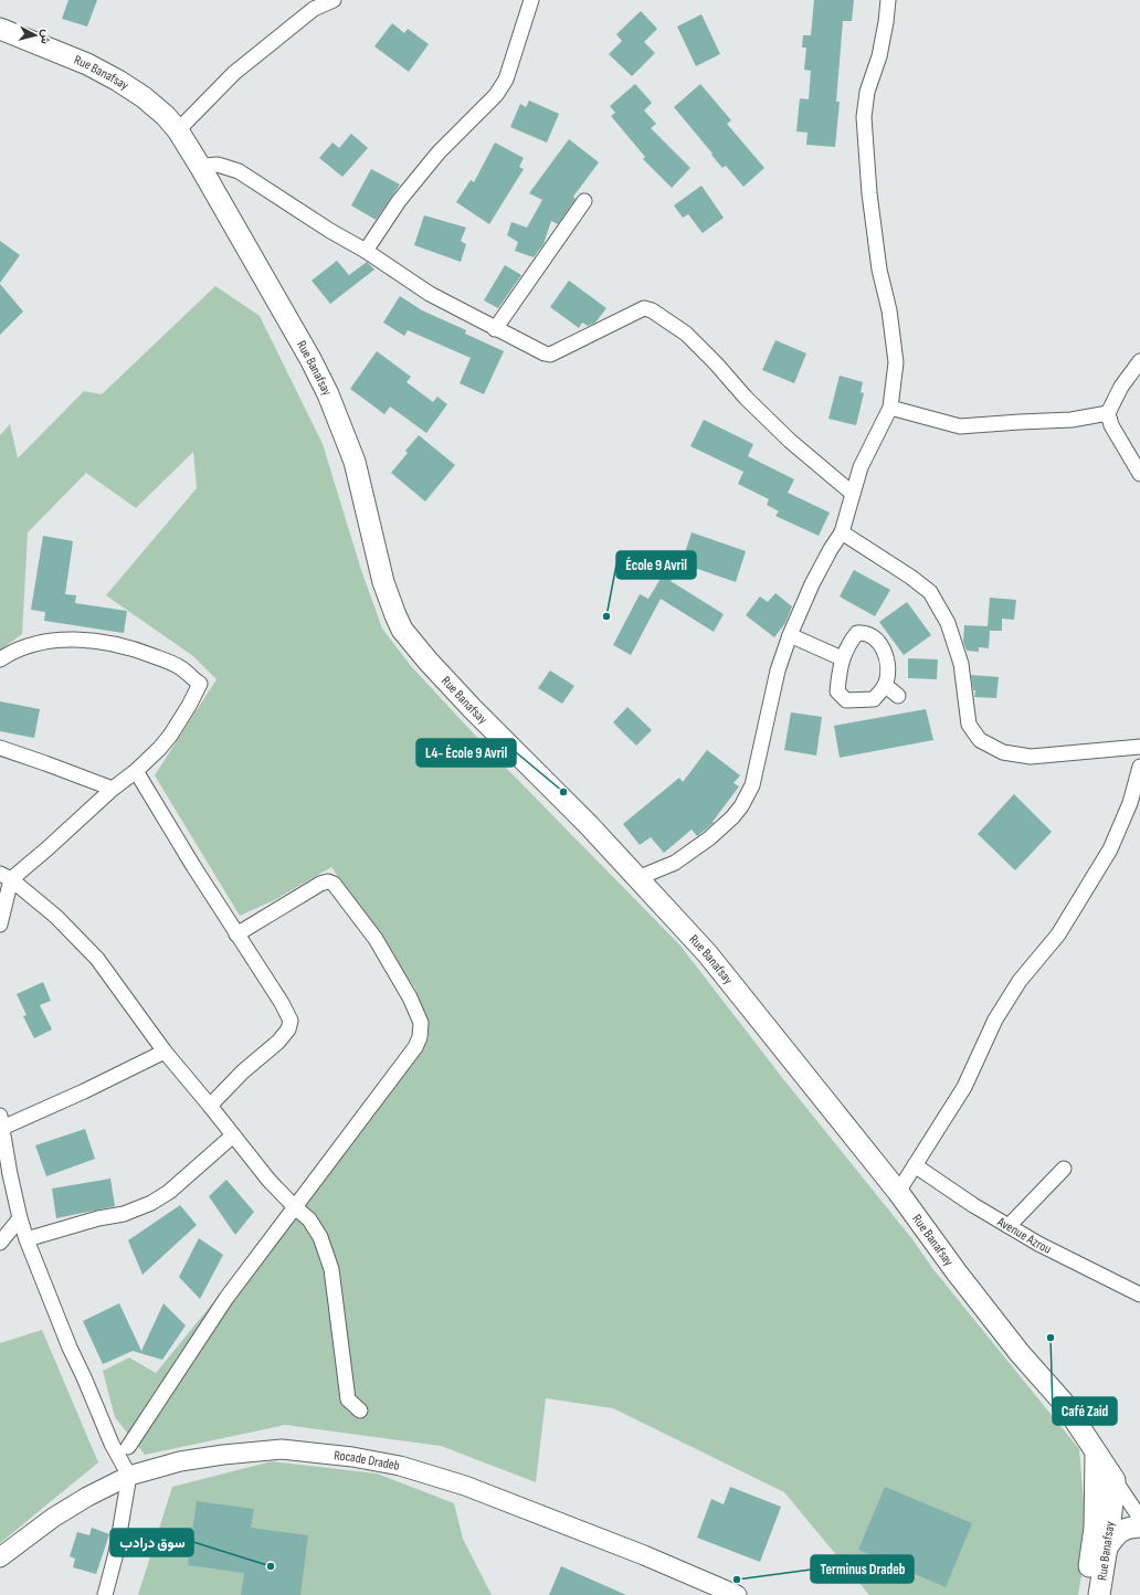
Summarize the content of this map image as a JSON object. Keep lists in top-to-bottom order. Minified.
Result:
{"streets":{"main road":["Rue Banafsay"],"street":["Avenue Azrou","Rocade Dradeb"]},"places":["École 9 Avril","L4- École 9 Avril","Café Zaid","سوق درادب","Terminus Dradeb"],"north":"right"}
